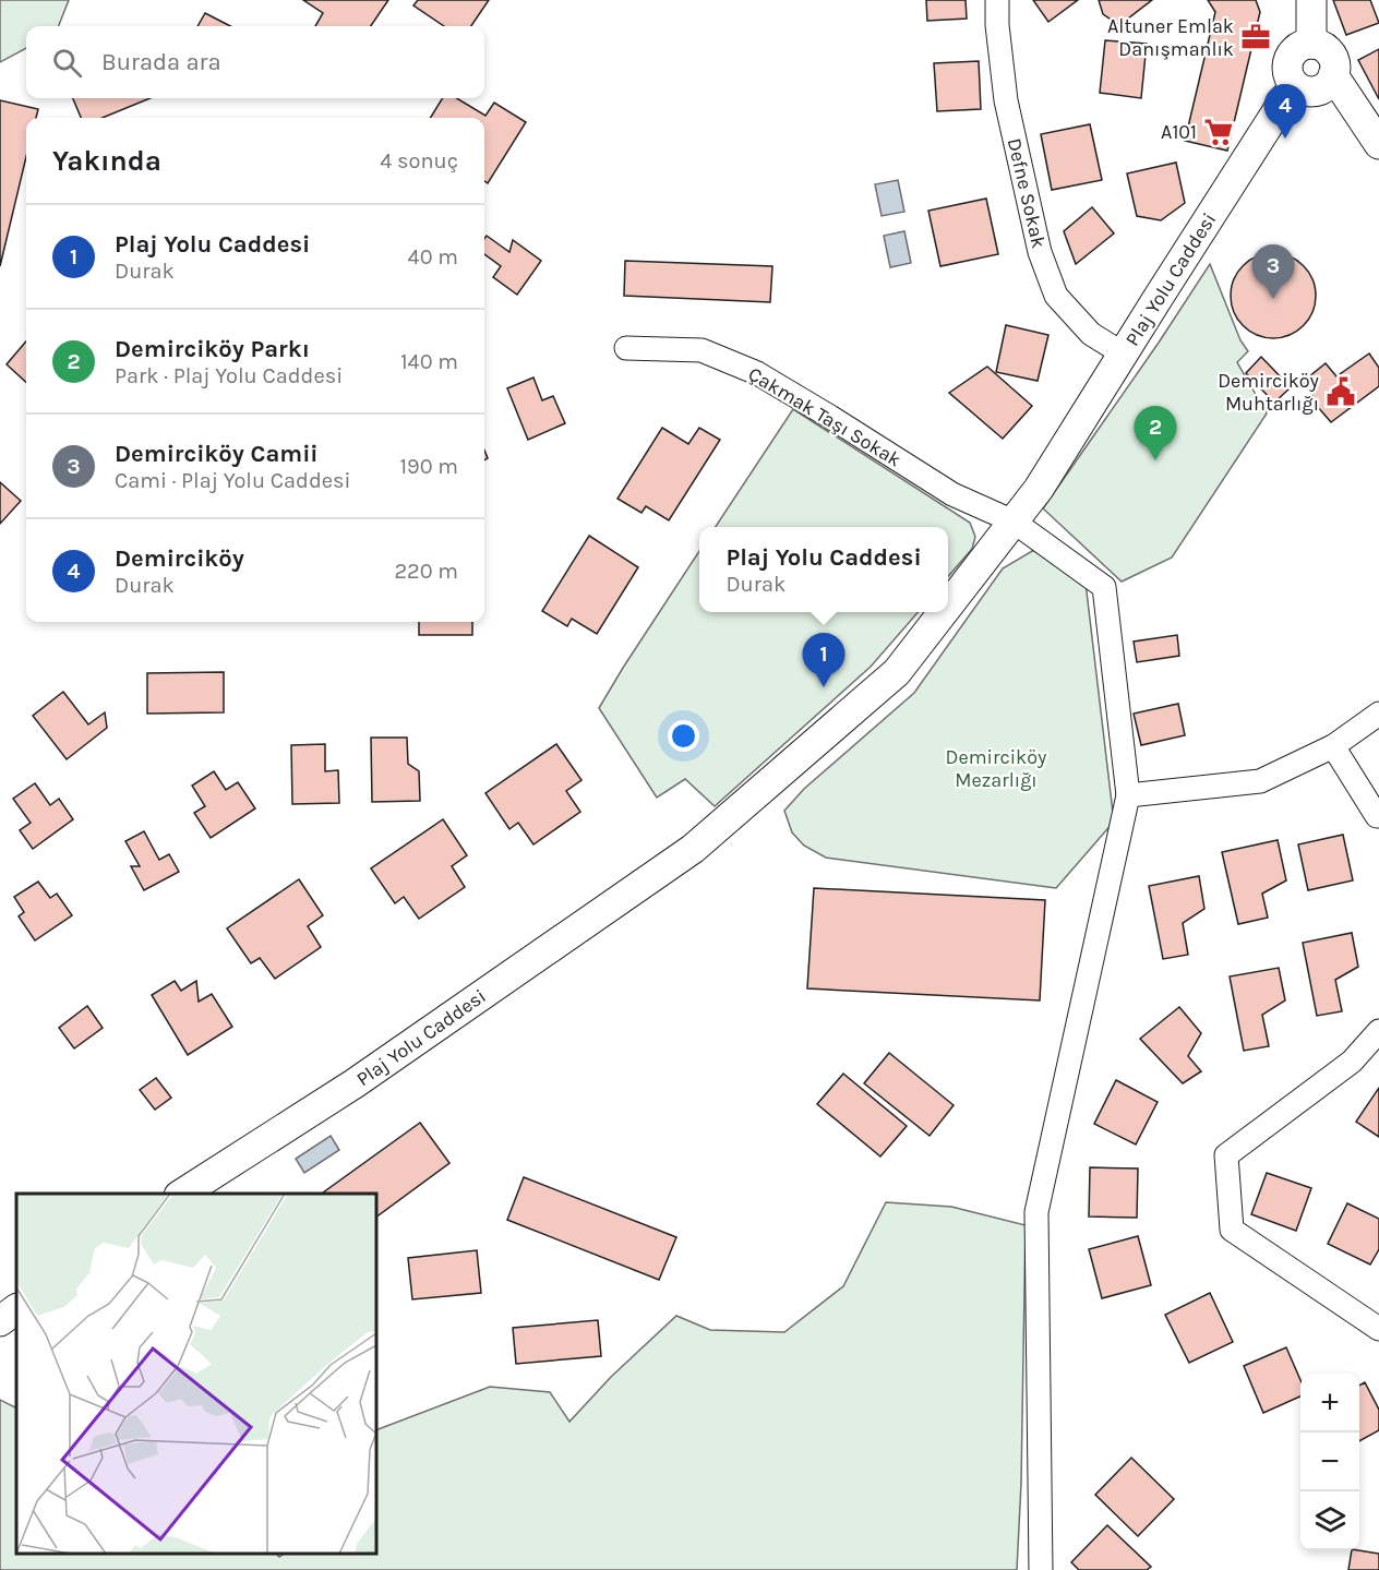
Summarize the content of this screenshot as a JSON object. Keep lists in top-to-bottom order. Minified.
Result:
{"streets":{"street":["Defne Sokak","Plaj Yolu Caddesi","Çakmak Taşı Sokak"]},"crossings":[["Defne Sokak","Plaj Yolu Caddesi"],["Plaj Yolu Caddesi","Çakmak Taşı Sokak"]],"parks":["Demirciköy Mezarlığı"],"places":{"office":["Altuner Emlak Danışmanlık"],"supermarket":["A101"],"public building":["Demirciköy Muhtarlığı"]},"page":{"search":"Burada ara","pins":["4","3","2","1"],"heading":["Yakında","4 sonuç"],"list":[{"mark":"1","name":"Plaj Yolu Caddesi","note":"Durak","value":"40 m"},{"mark":"2","name":"Demirciköy Parkı","note":"Park · Plaj Yolu Caddesi","value":"140 m"},{"mark":"3","name":"Demirciköy Camii","note":"Cami · Plaj Yolu Caddesi","value":"190 m"},{"mark":"4","name":"Demirciköy","note":"Durak","value":"220 m"}],"popup":["Plaj Yolu Caddesi","Durak"],"map_buttons":["+","−"]}}
